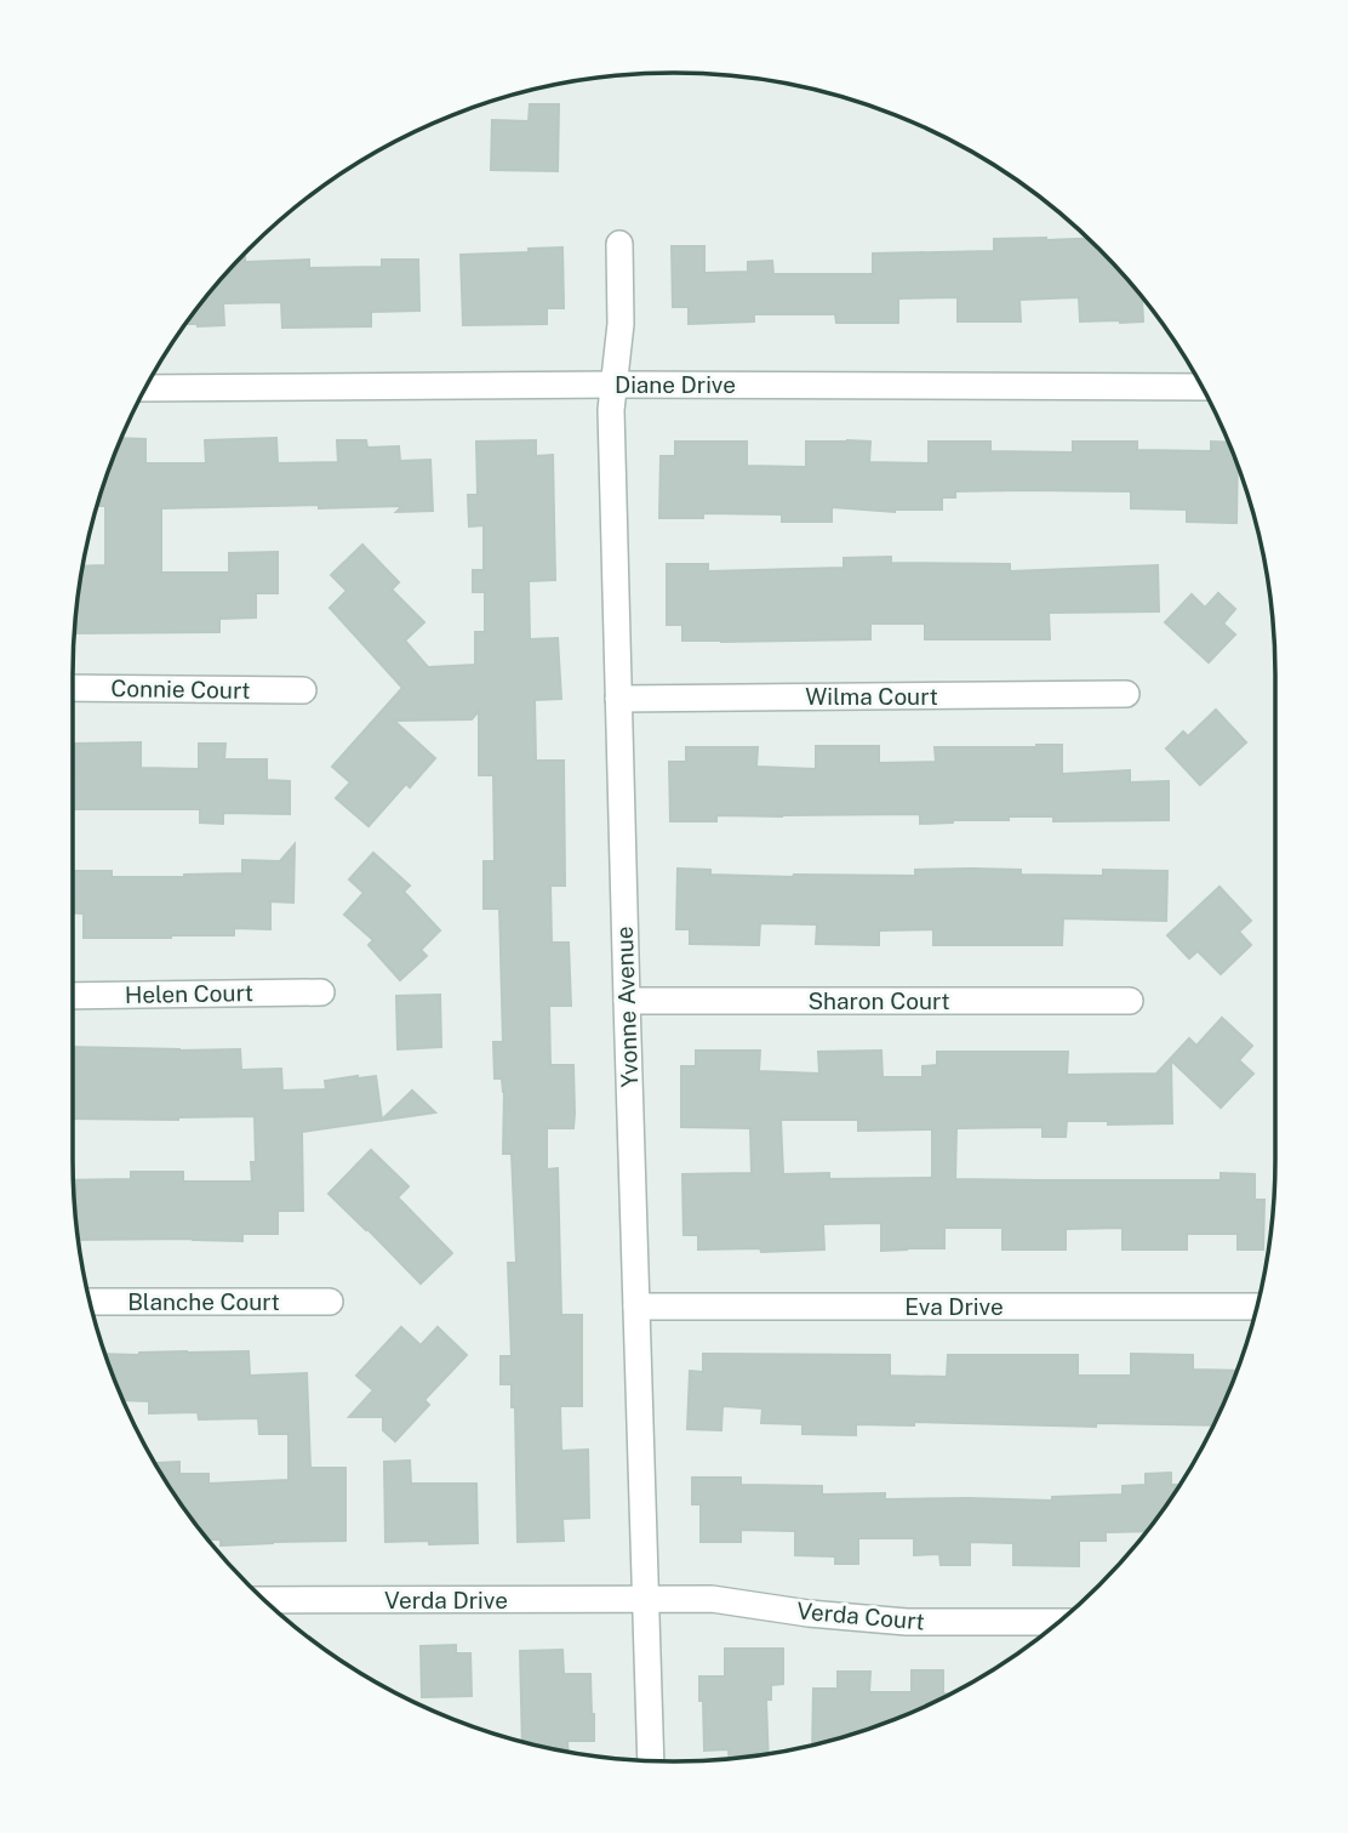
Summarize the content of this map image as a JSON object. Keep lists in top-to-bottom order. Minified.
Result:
{"streets":{"street":["Diane Drive","Connie Court","Wilma Court","Helen Court","Sharon Court","Yvonne Avenue","Blanche Court","Eva Drive","Verda Drive","Verda Court"]},"crossings":[["Diane Drive","Yvonne Avenue"],["Wilma Court","Yvonne Avenue"],["Sharon Court","Yvonne Avenue"],["Yvonne Avenue","Eva Drive"],["Yvonne Avenue","Verda Drive"],["Yvonne Avenue","Verda Court"],["Verda Drive","Verda Court"]]}
